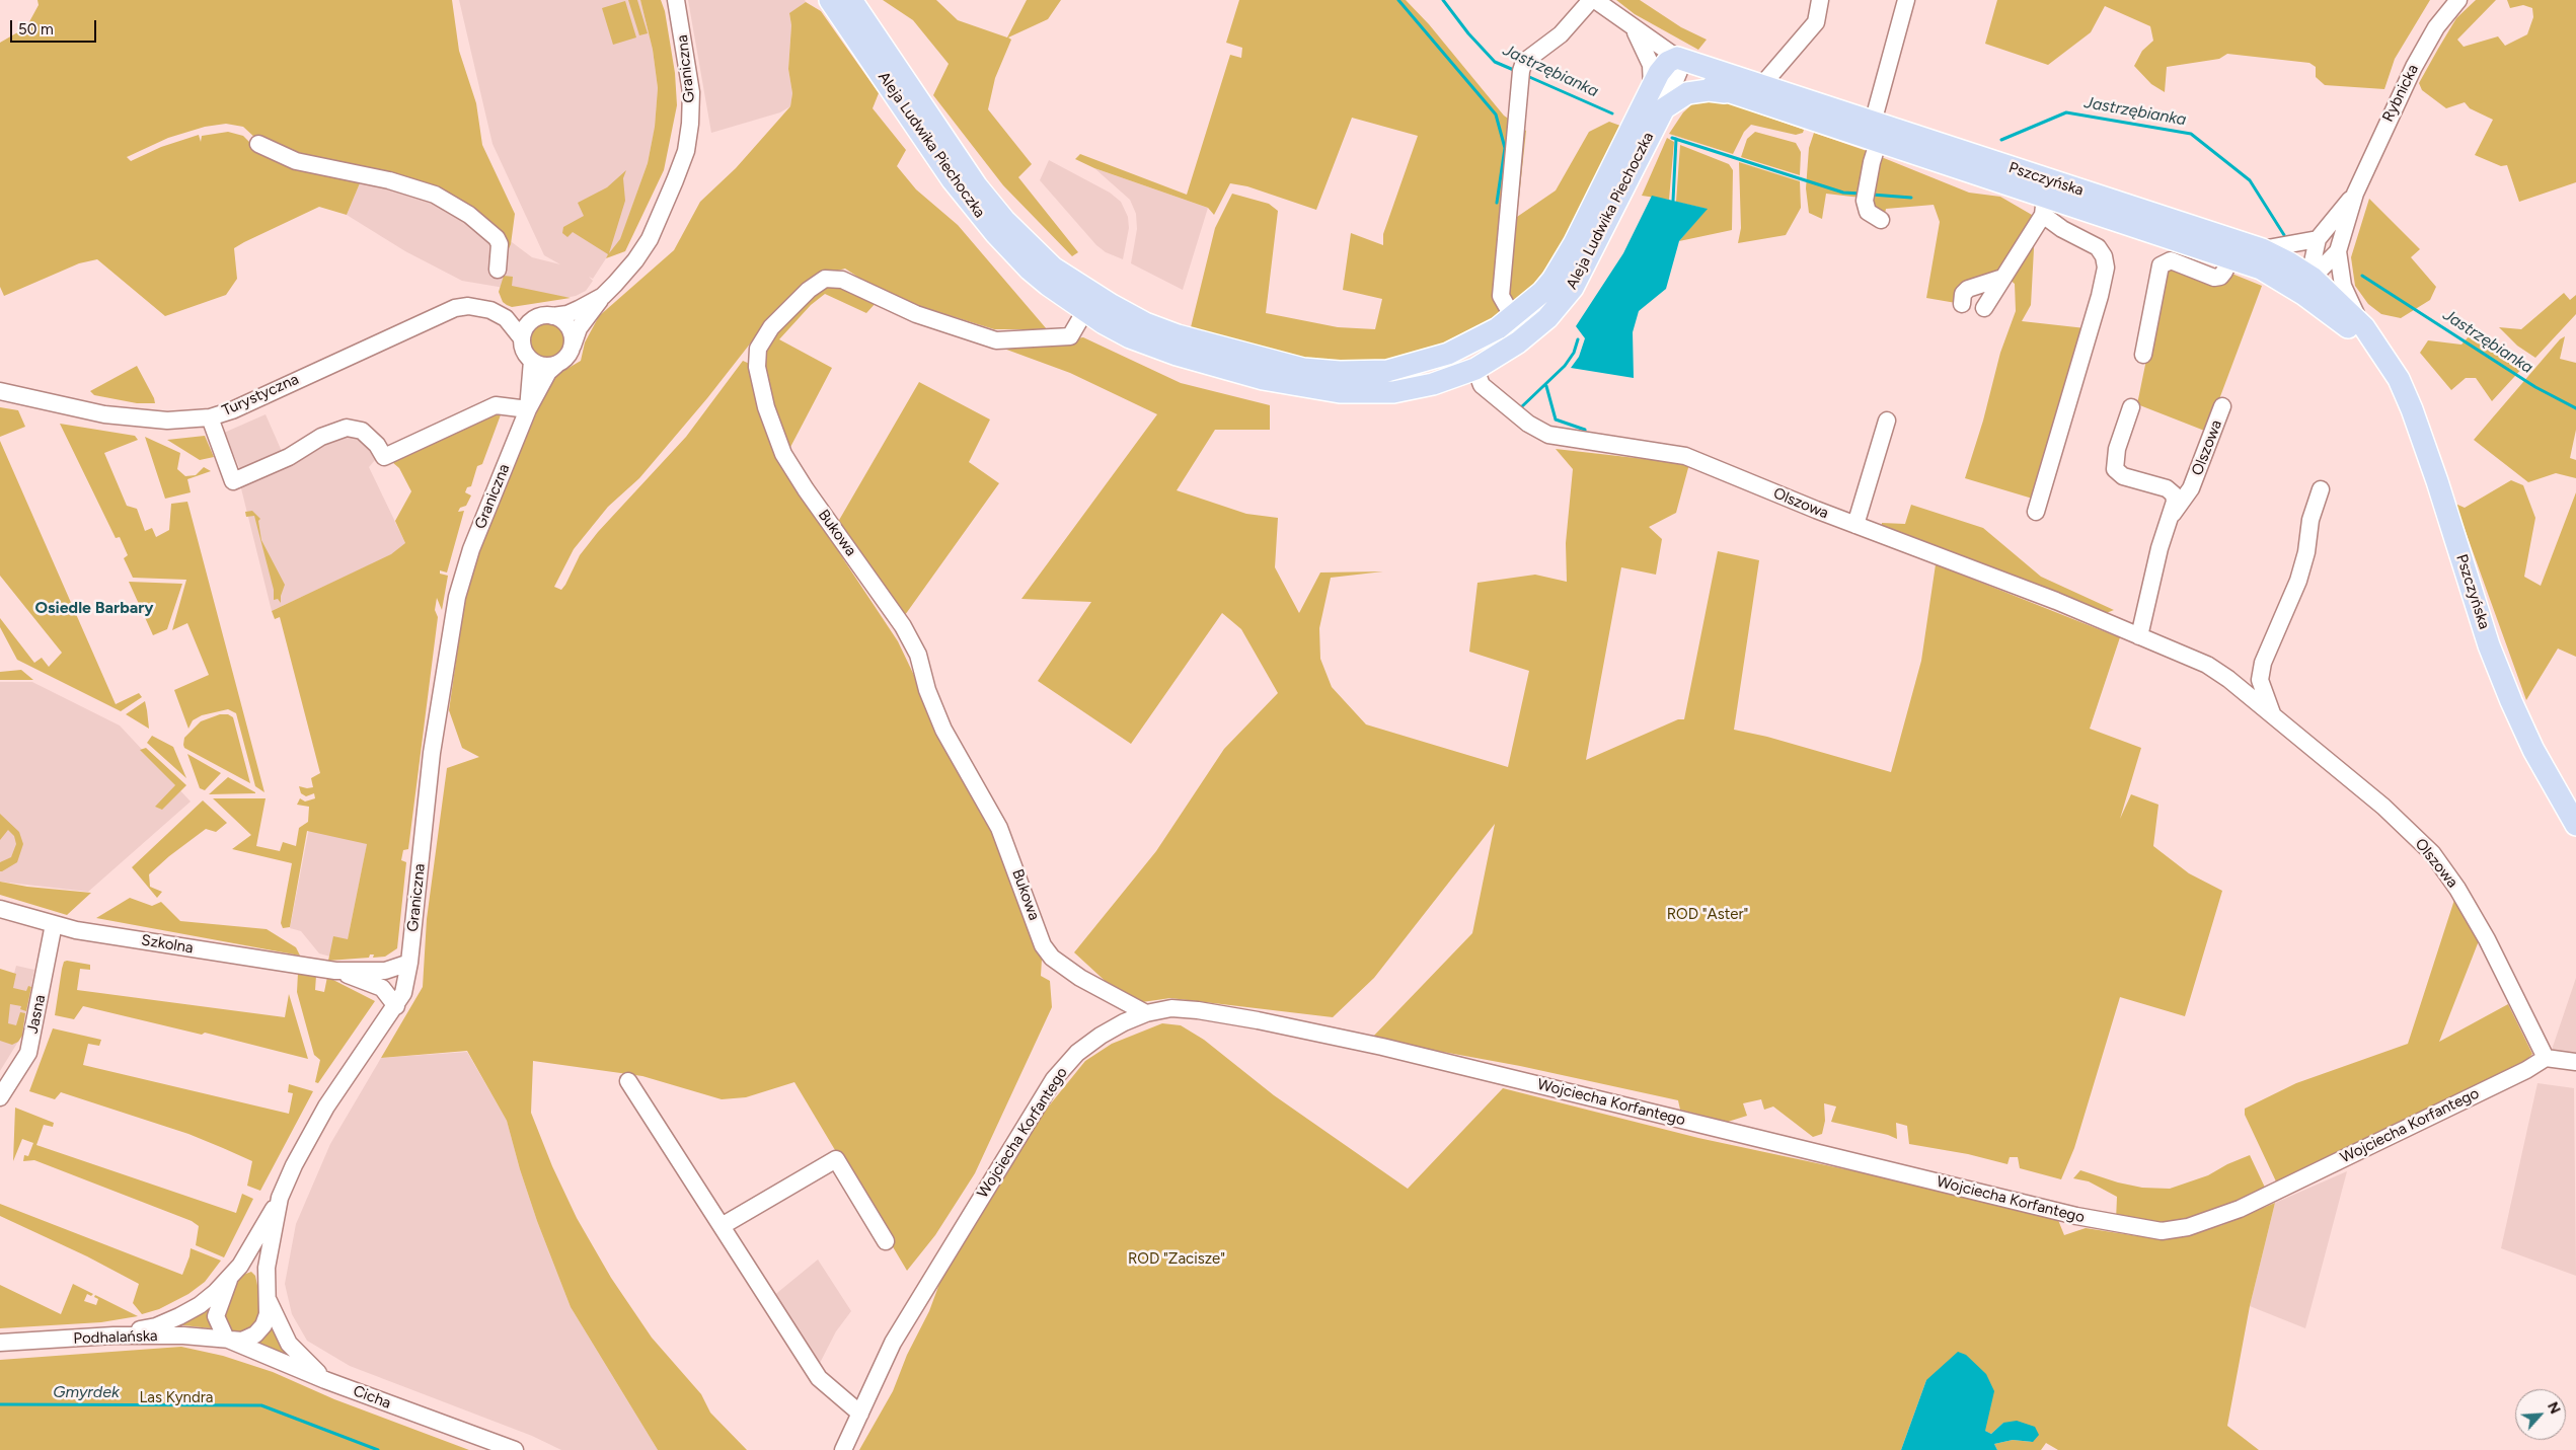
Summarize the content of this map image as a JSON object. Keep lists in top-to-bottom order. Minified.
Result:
{"streets":{"main road":["Aleja Ludwika Piechoczka","Pszczyńska"],"street":["Graniczna","Rybnicka","Turystyczna","Olszowa","Bukowa","Szkolna","Jasna","Wojciecha Korfantego","Podhalańska","Cicha"]},"crossings":[["Graniczna","Turystyczna"],["Graniczna","Szkolna"],["Graniczna","Podhalańska"],["Graniczna","Cicha"],["Rybnicka","Pszczyńska"],["Aleja Ludwika Piechoczka","Pszczyńska"],["Aleja Ludwika Piechoczka","Olszowa"],["Aleja Ludwika Piechoczka","Bukowa"],["Olszowa","Wojciecha Korfantego"],["Bukowa","Wojciecha Korfantego"],["Szkolna","Jasna"],["Podhalańska","Cicha"]],"districts":["Osiedle Barbary"],"water":["Jastrzębianka","Gmyrdek"],"parks":["ROD \"Aster\"","ROD \"Zacisze\"","Las Kyndra"],"scale_bar":"50 m","north":"top right"}
